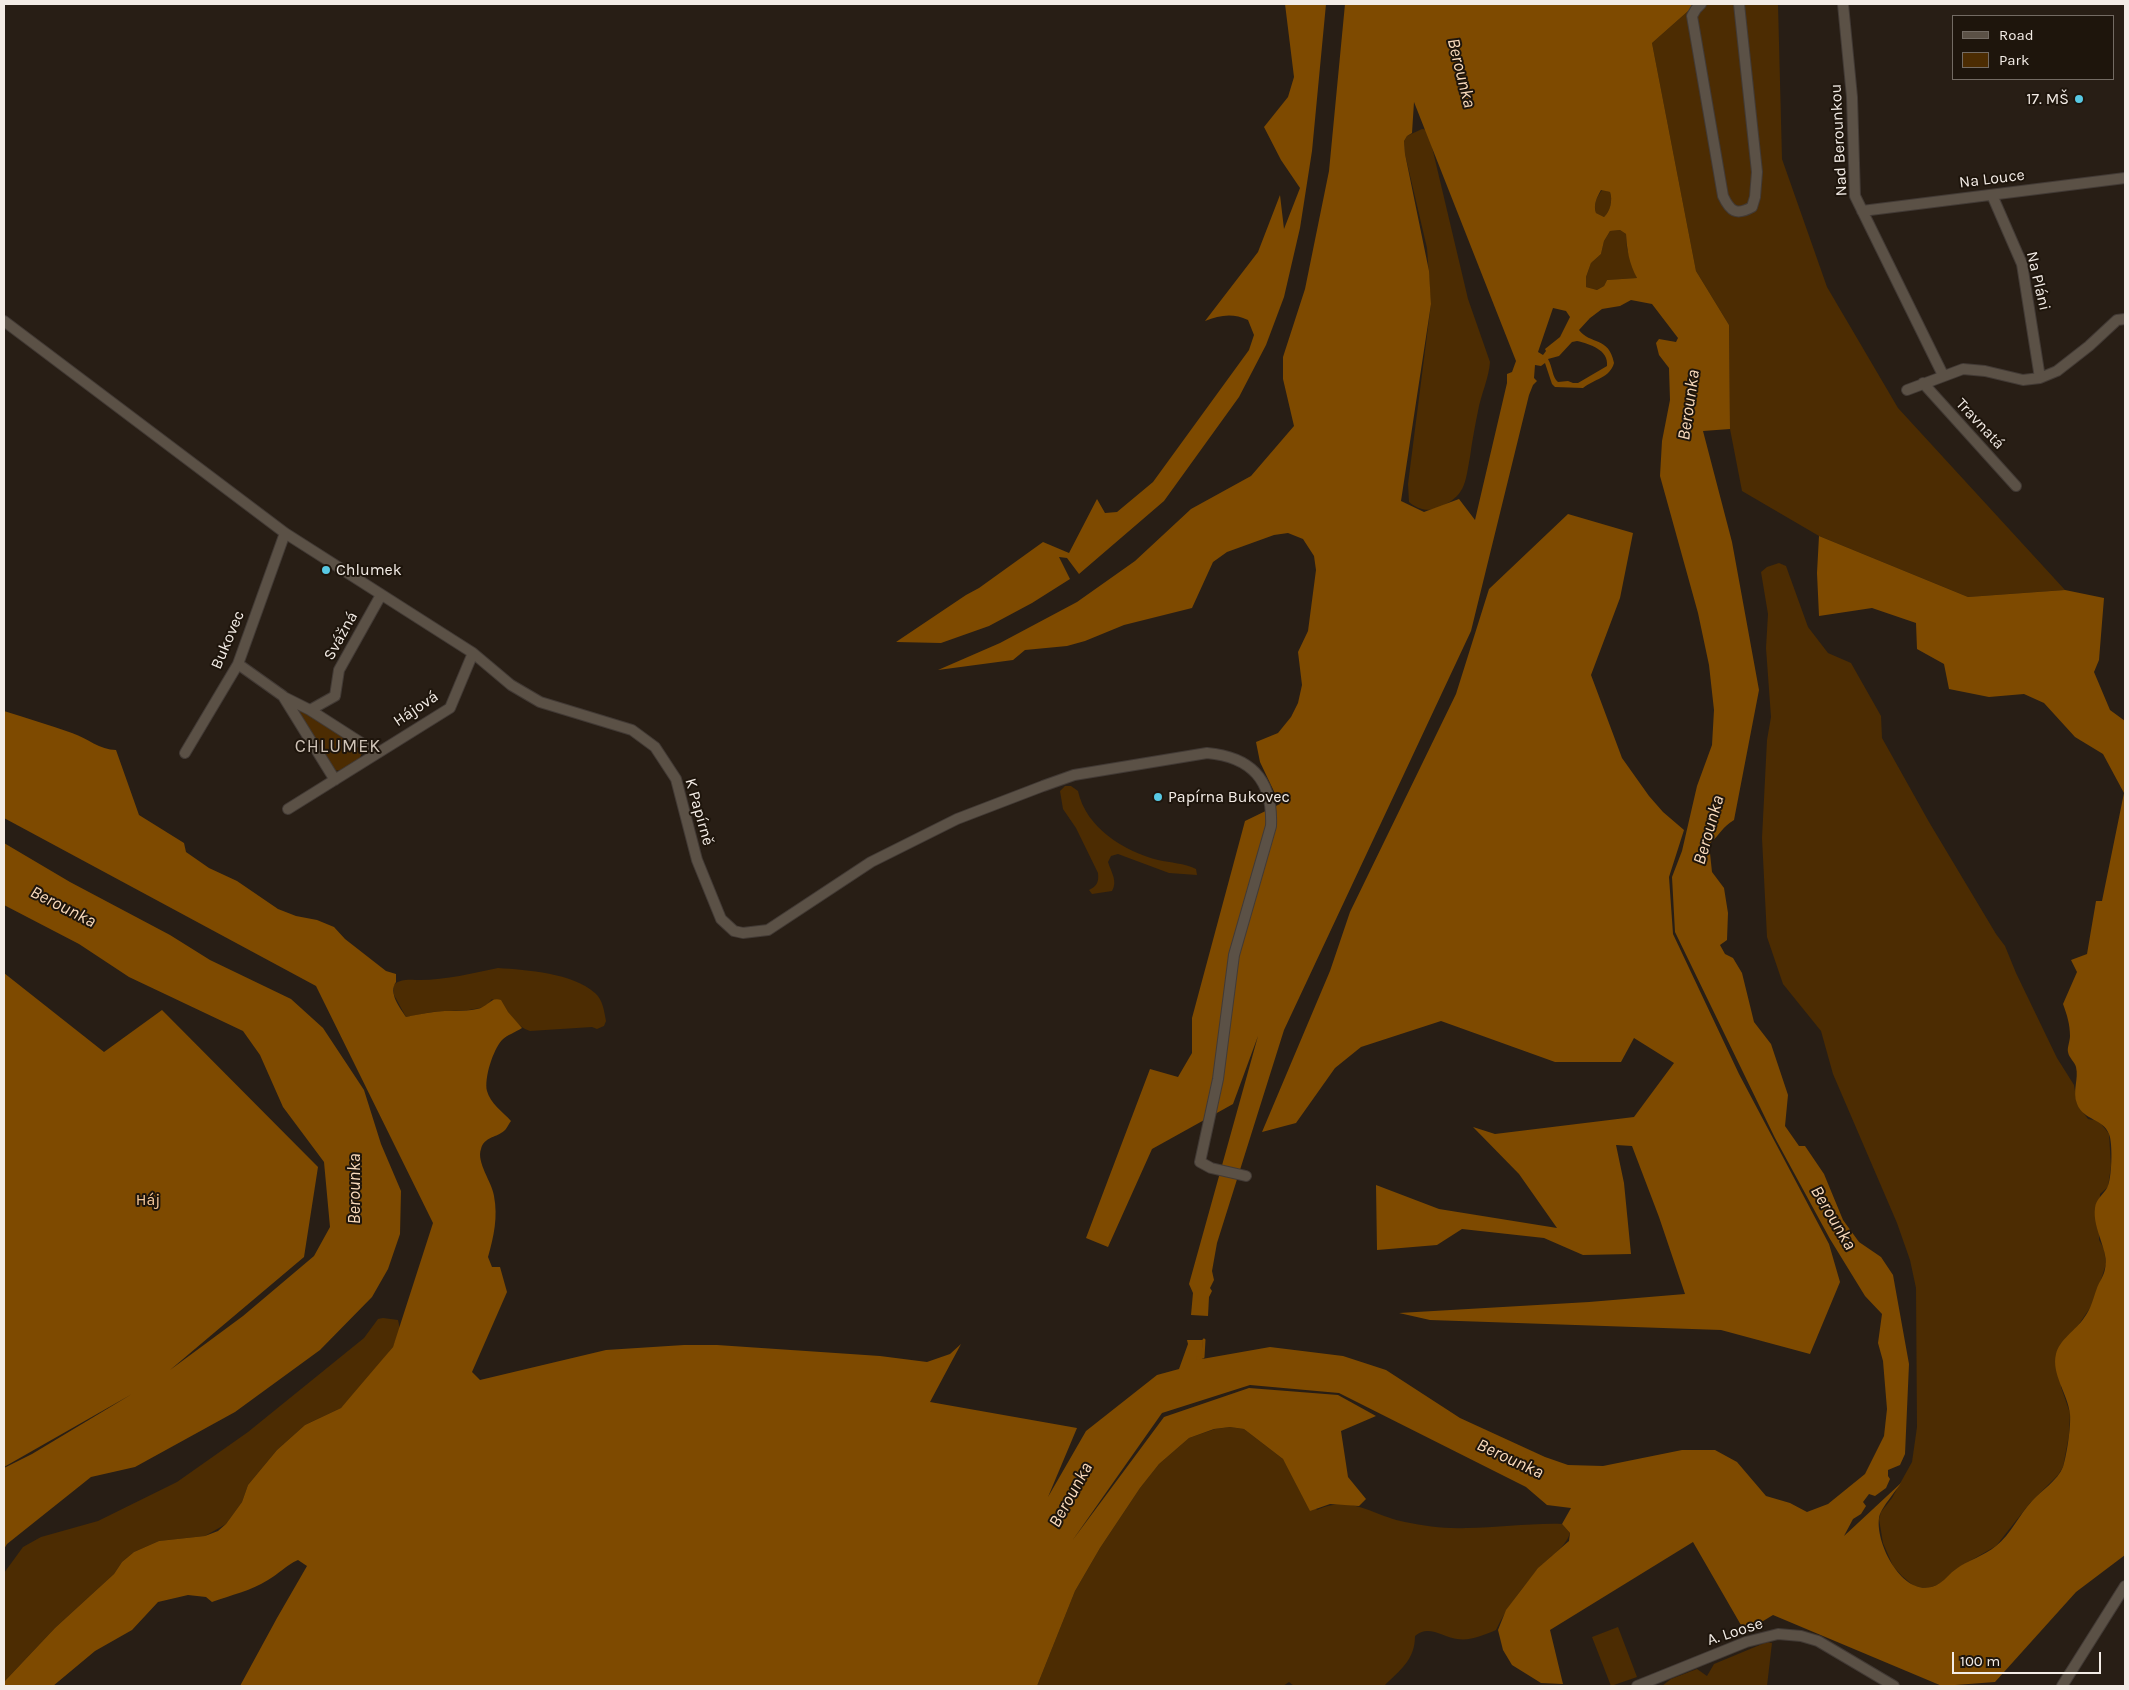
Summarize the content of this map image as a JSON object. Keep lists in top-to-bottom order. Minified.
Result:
{"streets":{"street":["Nad Berounkou","Na Louce","Na Pláni","Travnatá","Svážná","Bukovec","Hájová","K Papírně","A. Loose"]},"crossings":[["Nad Berounkou","Na Louce"],["Na Louce","Na Pláni"],["Svážná","K Papírně"],["Bukovec","K Papírně"],["Hájová","K Papírně"]],"districts":["CHLUMEK"],"water":["Berounka"],"parks":["Háj"],"places":["17. MŠ","Chlumek","Papírna Bukovec"],"legend":["Road","Park"],"scale_bar":"100 m"}
